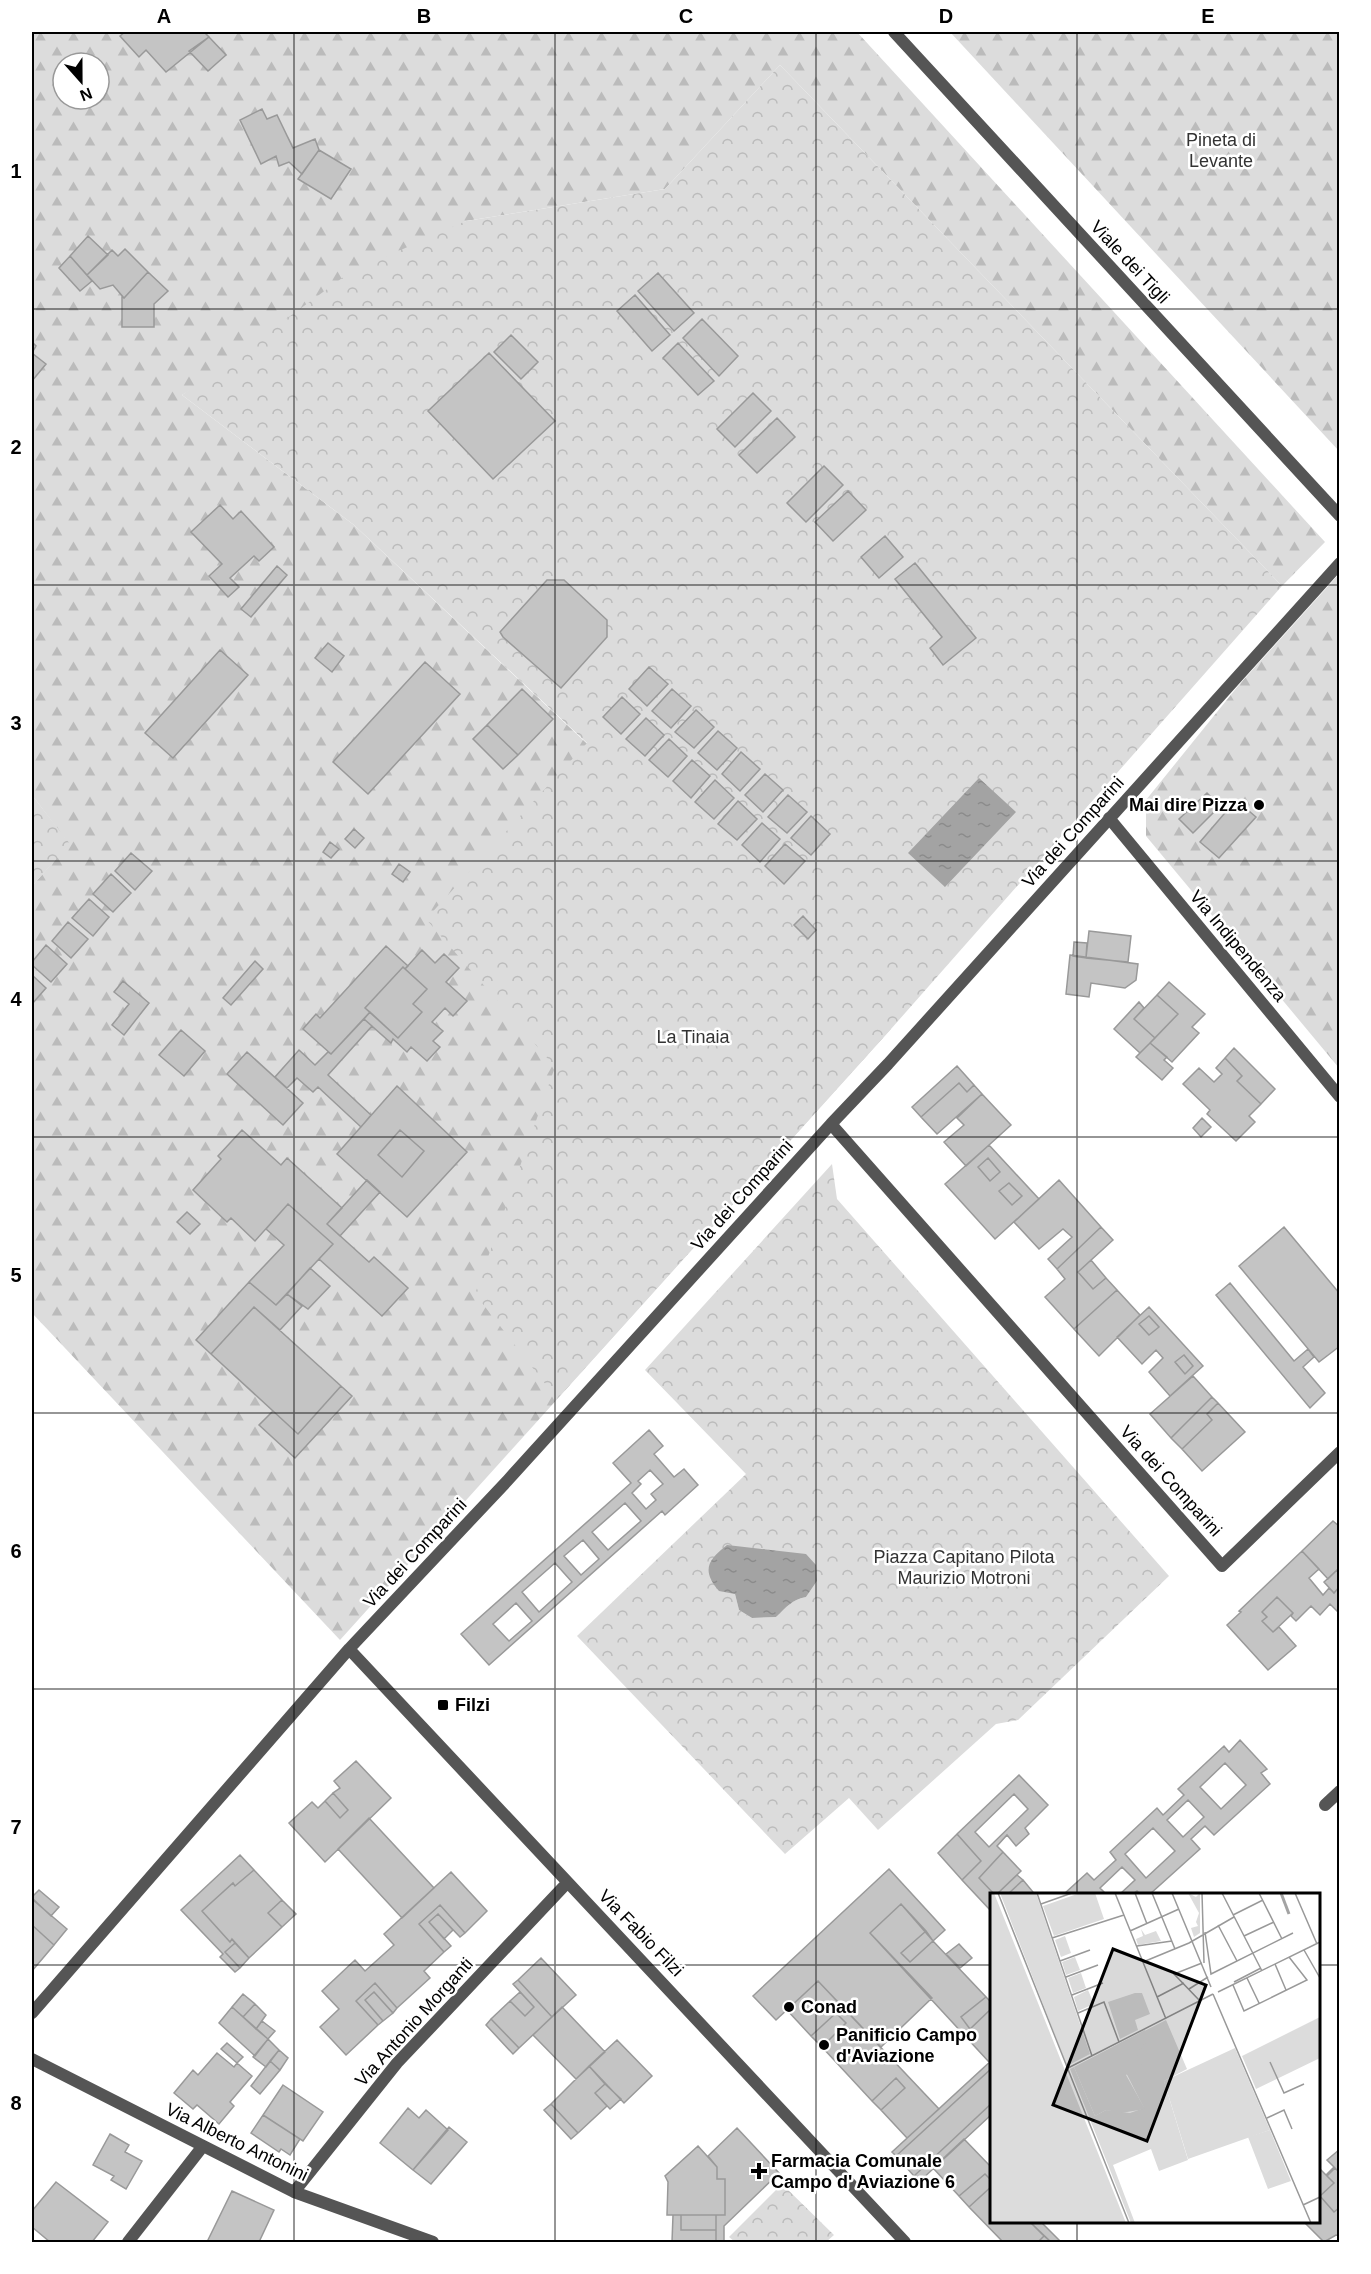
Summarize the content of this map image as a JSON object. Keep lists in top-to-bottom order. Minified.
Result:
{"streets":{"street":["Viale dei Tigli","Via dei Comparini","Via Indipendenza","Via Fabio Filzi","Via Antonio Morganti","Via Alberto Antonini"]},"crossings":[["Via dei Comparini","Via Indipendenza"],["Via dei Comparini","Via Fabio Filzi"],["Via Fabio Filzi","Via Antonio Morganti"],["Via Antonio Morganti","Via Alberto Antonini"]],"parks":["Pineta di Levante","La Tinaia","Piazza Capitano Pilota Maurizio Motroni"],"places":{"other":["Mai dire Pizza","Conad","Panificio Campo d'Aviazione"],"transit":["Filzi"],"health":["Farmacia Comunale Campo d' Aviazione 6"]},"north":"bottom","grid":{"columns":["A","B","C","D","E"],"rows":["1","2","3","4","5","6","7","8"]}}
